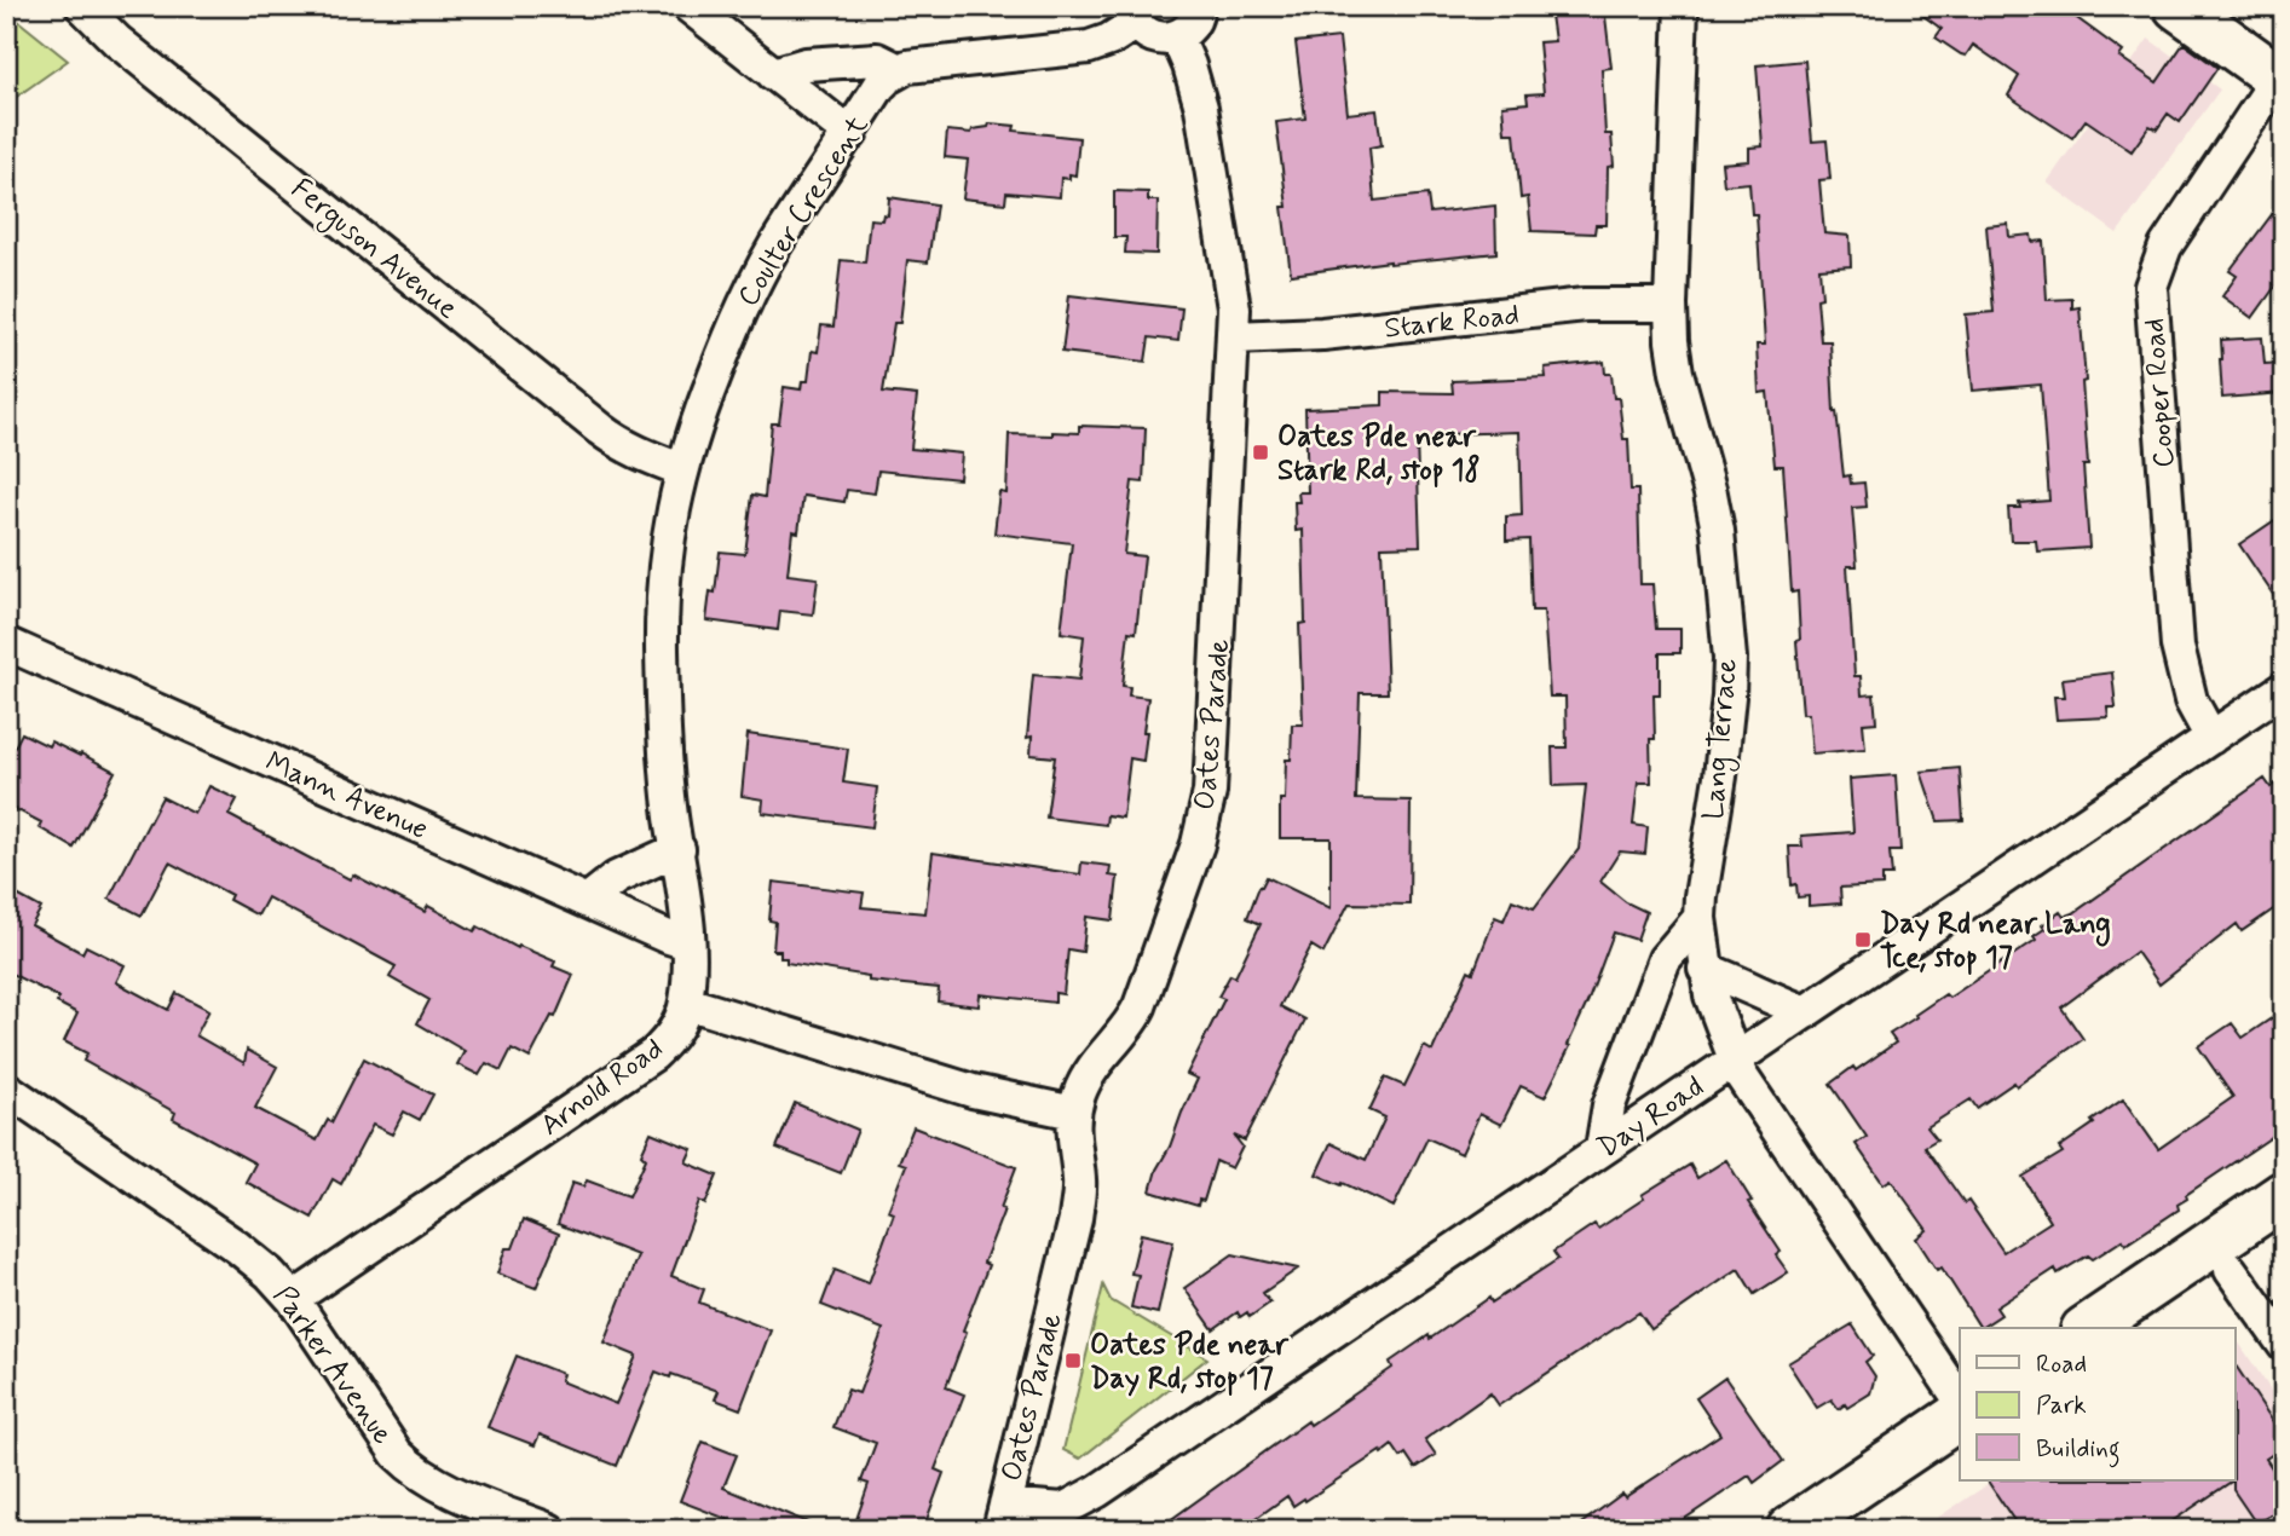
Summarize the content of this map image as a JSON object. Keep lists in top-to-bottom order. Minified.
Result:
{"streets":{"street":["Coulter Crescent","Ferguson Avenue","Stark Road","Cooper Road","Oates Parade","Lang Terrace","Mann Avenue","Arnold Road","Day Road","Parker Avenue"]},"crossings":[["Coulter Crescent","Ferguson Avenue"],["Coulter Crescent","Mann Avenue"],["Coulter Crescent","Arnold Road"],["Stark Road","Oates Parade"],["Stark Road","Lang Terrace"],["Cooper Road","Day Road"],["Oates Parade","Day Road"],["Lang Terrace","Day Road"],["Arnold Road","Parker Avenue"]],"places":{"transit":["Oates Pde near Stark Rd, stop 18","Day Rd near Lang Tce, stop 17","Oates Pde near Day Rd, stop 17"]},"legend":["Road","Park","Building"]}
